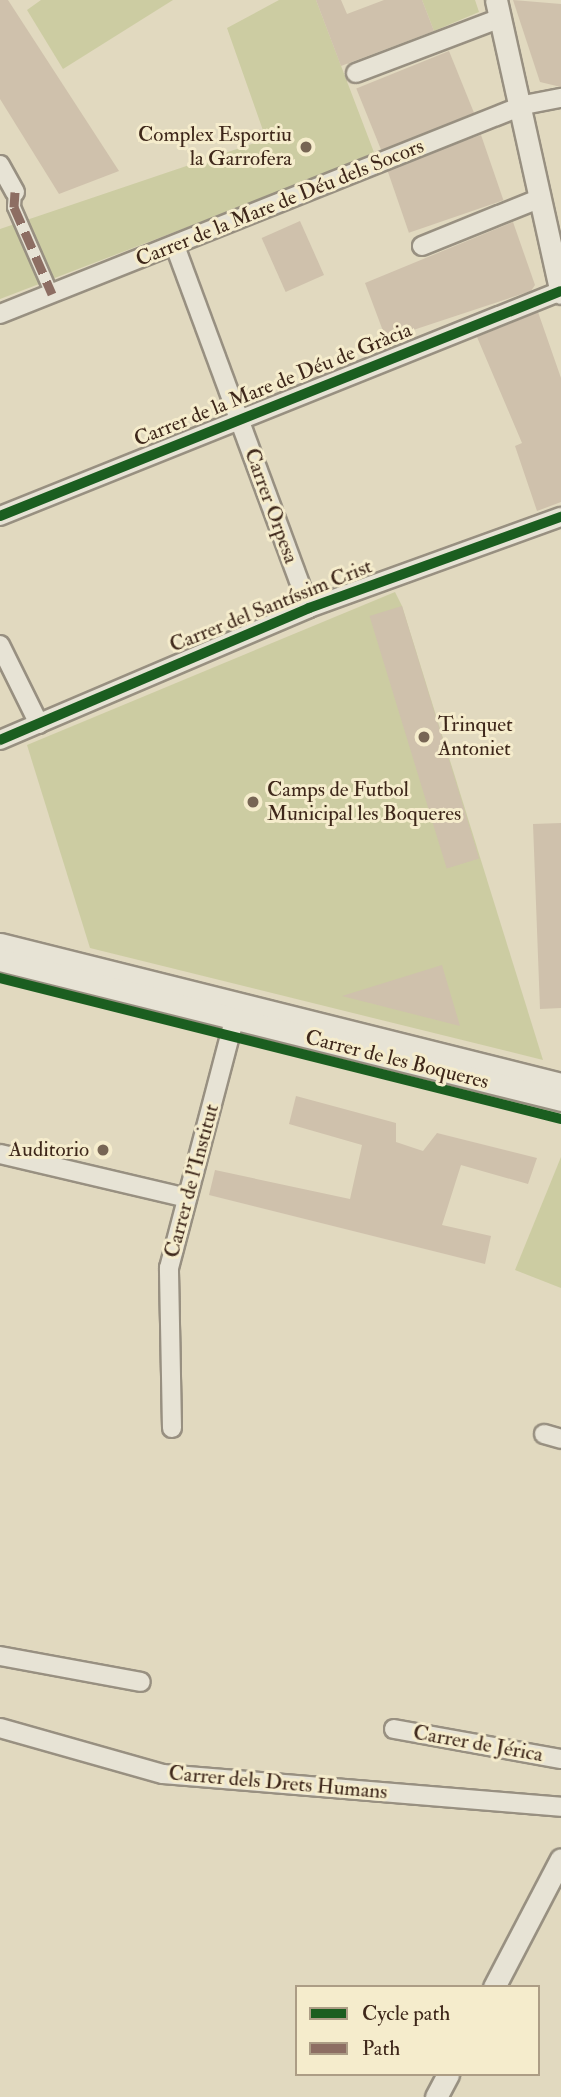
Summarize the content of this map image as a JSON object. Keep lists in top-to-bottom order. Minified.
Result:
{"streets":{"street":["Carrer de la Mare de Déu dels Socors","Carrer de la Mare de Déu de Gràcia","Carrer Orpesa","Carrer del Santíssim Crist","Carrer de les Boqueres","Carrer de l'Institut","Carrer de Jérica","Carrer dels Drets Humans"]},"crossings":[["Carrer de la Mare de Déu dels Socors","Carrer Orpesa"],["Carrer de la Mare de Déu de Gràcia","Carrer Orpesa"],["Carrer Orpesa","Carrer del Santíssim Crist"],["Carrer de les Boqueres","Carrer de l'Institut"]],"places":["Complex Esportiu la Garrofera","Trinquet Antoniet","Camps de Futbol Municipal les Boqueres","Auditorio"],"legend":["Cycle path","Path"]}
